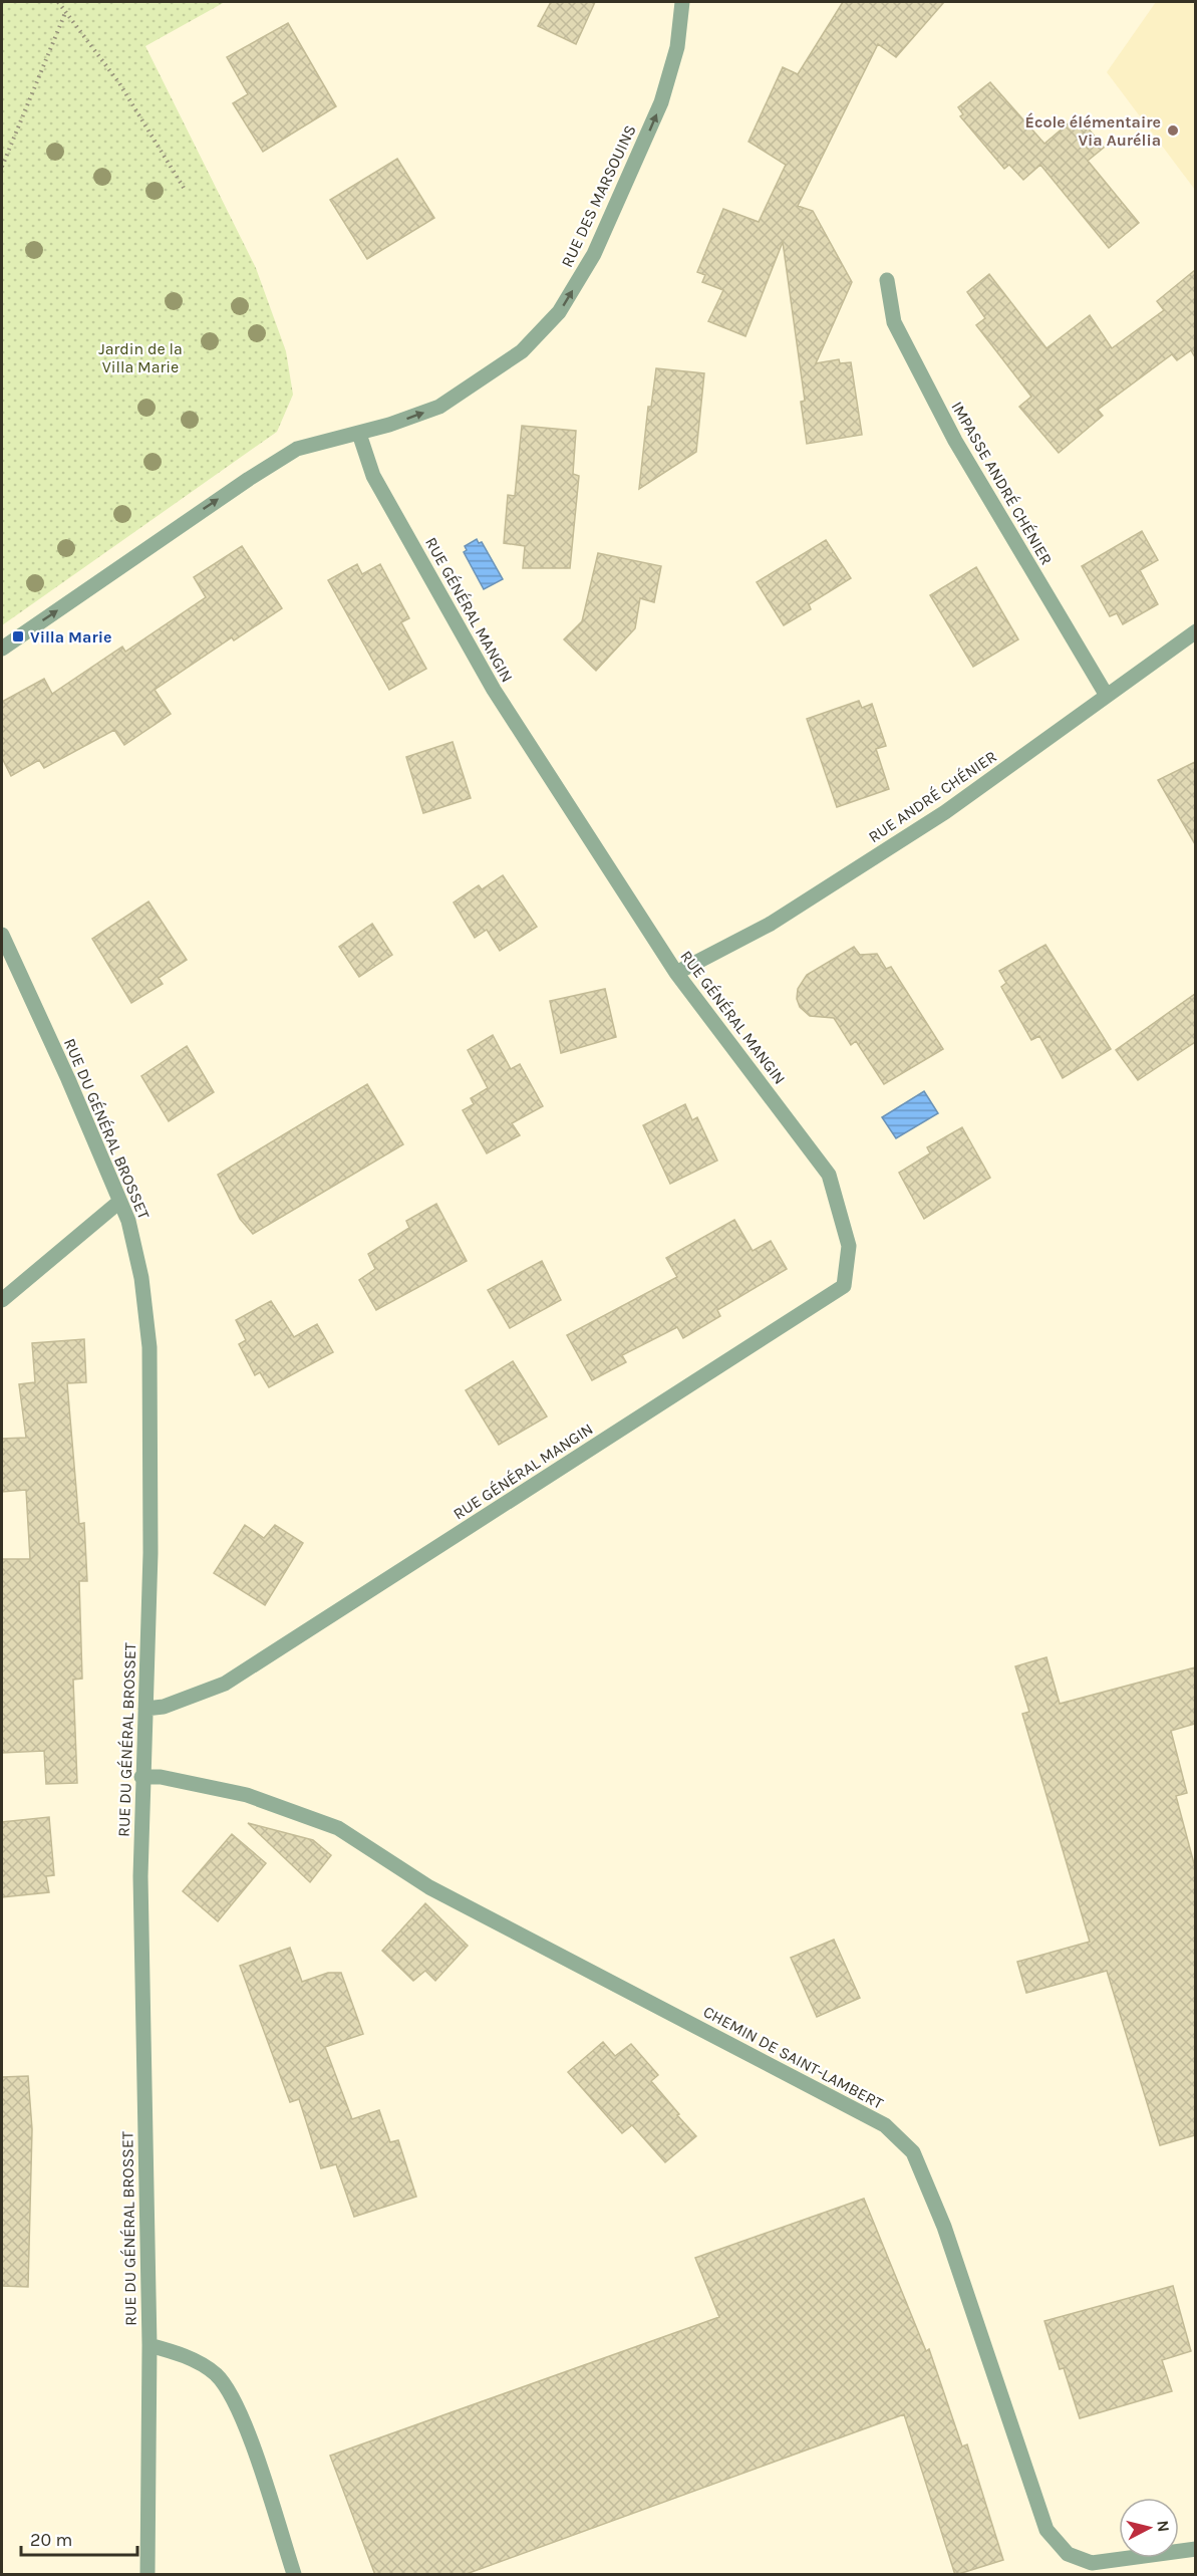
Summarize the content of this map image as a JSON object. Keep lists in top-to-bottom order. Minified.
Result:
{"streets":{"street":["RUE DES MARSOUINS","IMPASSE ANDRÉ CHÉNIER","RUE GÉNÉRAL MANGIN","RUE ANDRÉ CHÉNIER","RUE DU GÉNÉRAL BROSSET","CHEMIN DE SAINT-LAMBERT"]},"crossings":[["RUE DES MARSOUINS","RUE GÉNÉRAL MANGIN"],["IMPASSE ANDRÉ CHÉNIER","RUE ANDRÉ CHÉNIER"],["RUE GÉNÉRAL MANGIN","RUE ANDRÉ CHÉNIER"],["RUE GÉNÉRAL MANGIN","RUE DU GÉNÉRAL BROSSET"],["RUE DU GÉNÉRAL BROSSET","CHEMIN DE SAINT-LAMBERT"]],"one_way":["RUE DES MARSOUINS"],"parks":["Jardin de la Villa Marie"],"places":{"other":["École élémentaire Via Aurélia"],"transit":["Villa Marie"]},"scale_bar":"20 m","north":"right"}
